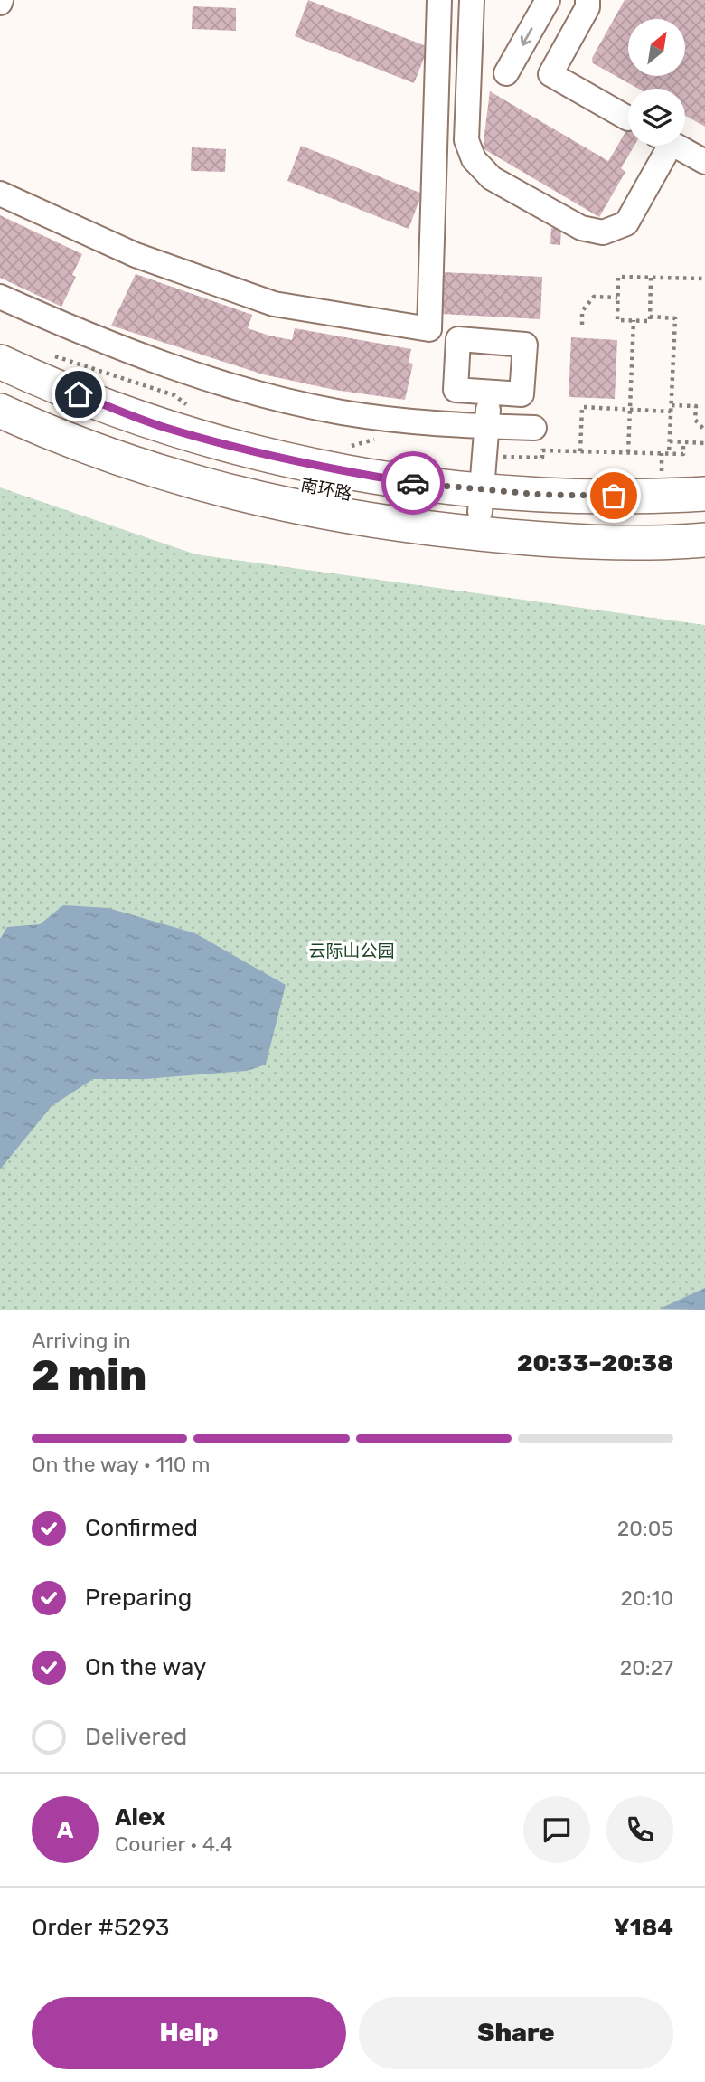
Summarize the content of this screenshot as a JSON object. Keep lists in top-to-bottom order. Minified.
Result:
{"streets":{"street":["南环路"]},"parks":["云际山公园"],"north":"top right","page":{"heading":["2 min","Arriving in","20:33–20:38"],"panel":["Alex","Courier · 4.4","Order #5293","¥184"],"bar":"On the way · 110 m","list":[["Confirmed","20:05"],["Preparing","20:10"],["On the way","20:27"],"Delivered"],"round":"A","buttons":["Help","Share"]}}
